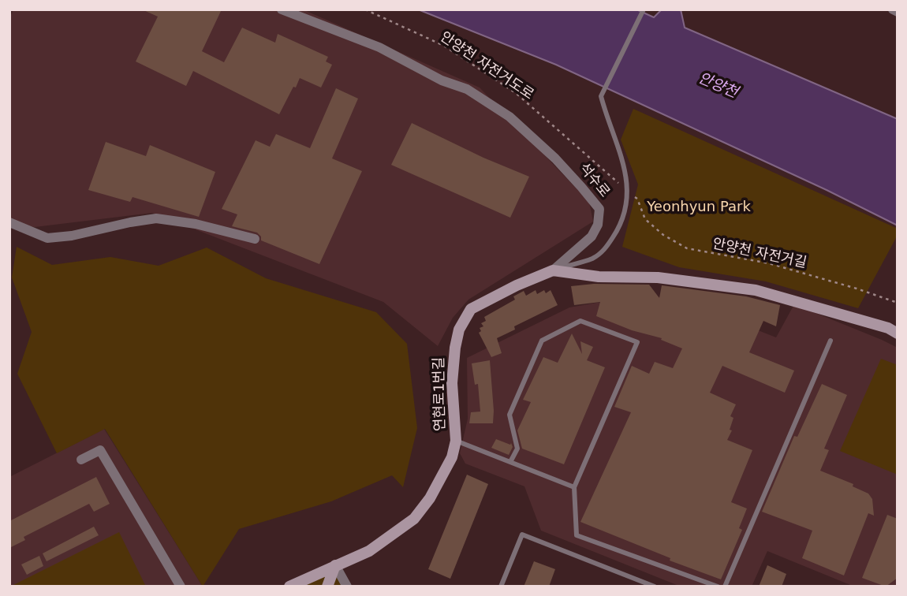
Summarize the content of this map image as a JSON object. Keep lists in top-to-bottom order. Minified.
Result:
{"streets":{"street":["석수로","연현로1번길"],"path":["안양천 자전거도로","안양천 자전거길"]},"crossings":[["안양천 자전거도로","안양천 자전거길"],["석수로","연현로1번길"]],"water":["안양천"],"parks":["Yeonhyun Park"]}
